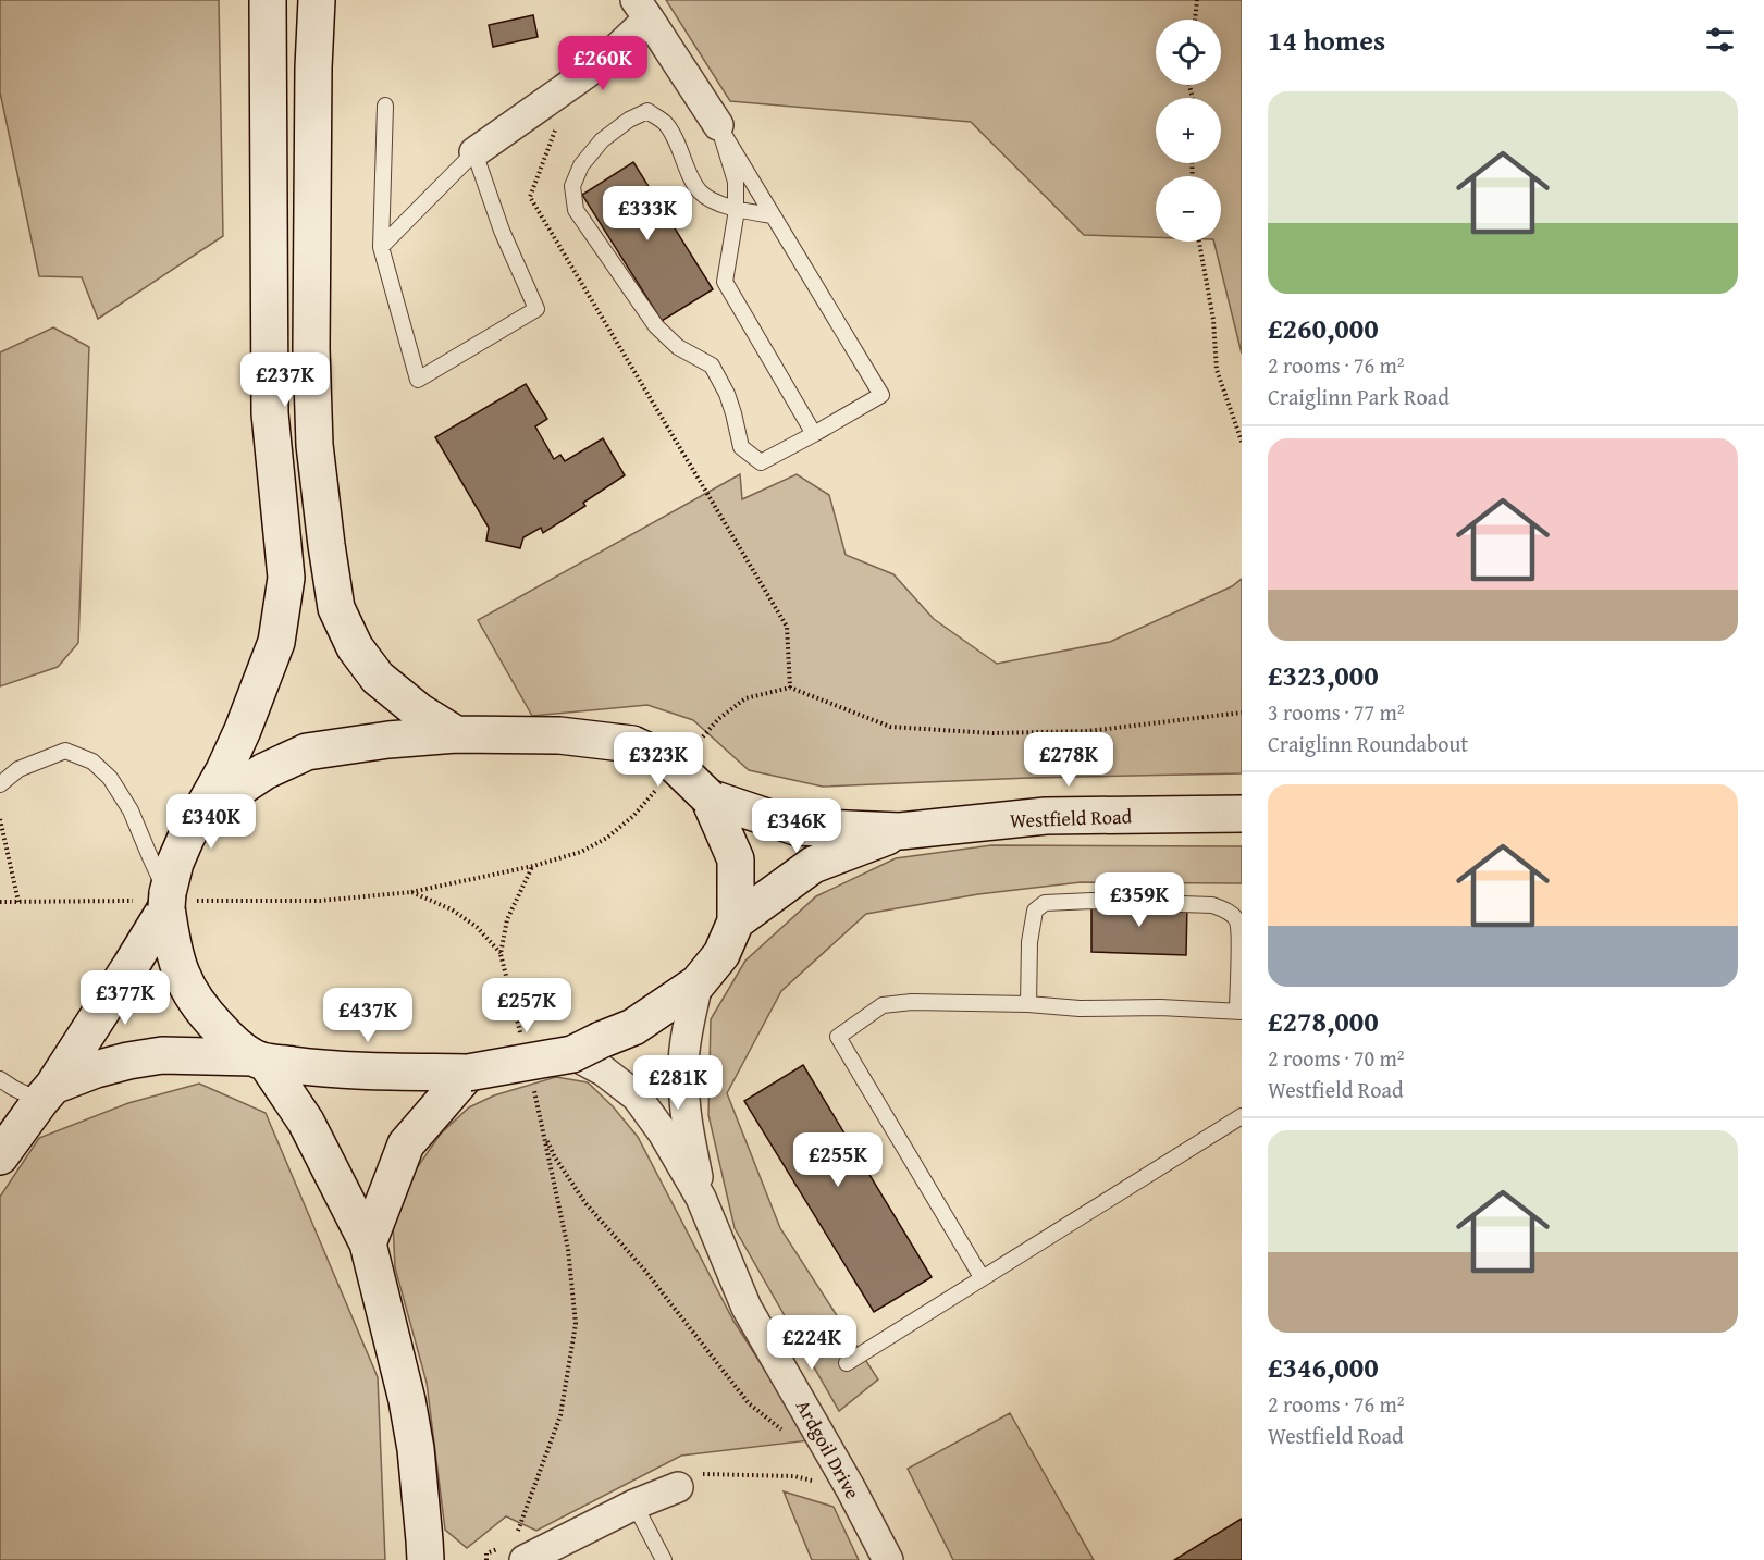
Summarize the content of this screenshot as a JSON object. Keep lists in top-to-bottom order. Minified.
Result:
{"streets":{"main road":["Westfield Road"],"street":["Ardgoil Drive"]},"page":{"heading":"14 homes","map_buttons":["+","−"],"price":["£260K","£333K","£237K","£323K","£278K","£340K","£346K","£359K","£377K","£257K","£437K","£281K","£255K","£224K"],"list":[{"name":"£260,000","note":"2 rooms · 76 m² · Craiglinn Park Road"},{"name":"£323,000","note":"3 rooms · 77 m² · Craiglinn Roundabout"},{"name":"£278,000","note":"2 rooms · 70 m² · Westfield Road"},{"name":"£346,000","note":"2 rooms · 76 m² · Westfield Road"}]}}
